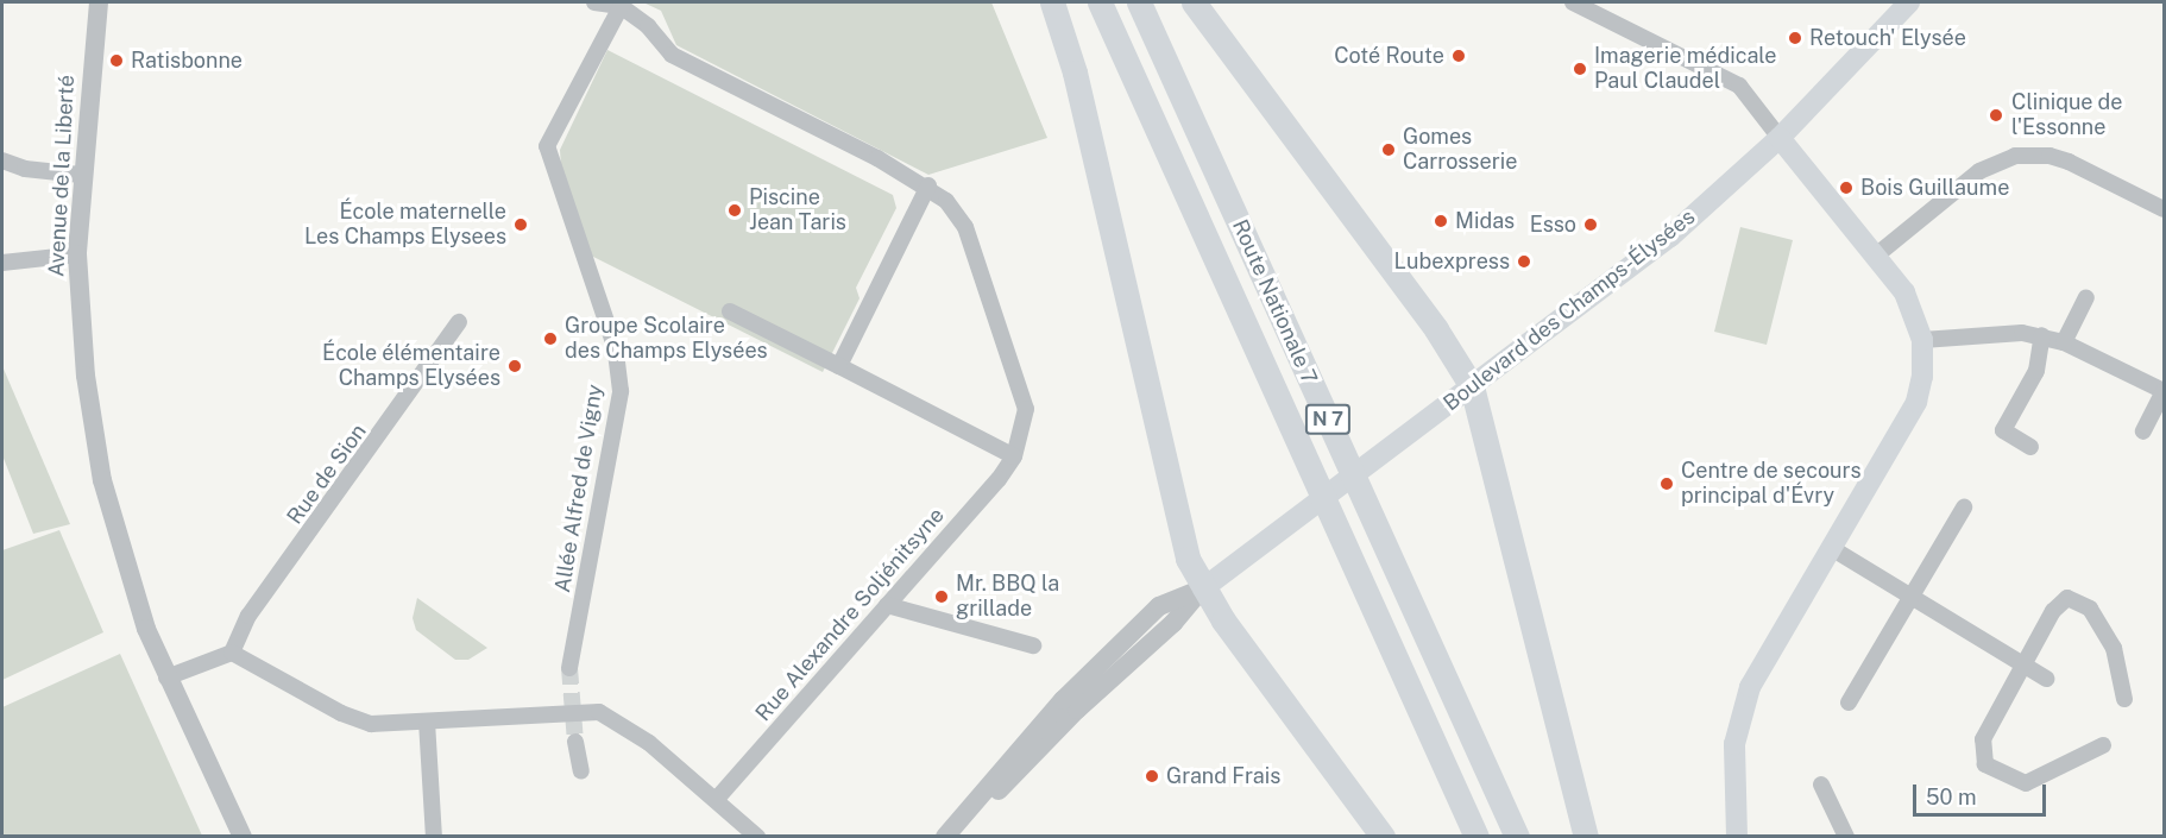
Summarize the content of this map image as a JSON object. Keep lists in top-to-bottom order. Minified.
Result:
{"streets":{"main road":["Route Nationale 7","Boulevard des Champs-Élysées","N 7"],"street":["Avenue de la Liberté","Rue de Sion","Allée Alfred de Vigny","Rue Alexandre Soljénitsyne"]},"crossings":[["Allée Alfred de Vigny","Rue Alexandre Soljénitsyne"]],"places":["Retouch' Elysée","Coté Route","Ratisbonne","Imagerie médicale Paul Claudel","Clinique de l'Essonne","Gomes Carrosserie","Bois Guillaume","Piscine Jean Taris","Midas","École maternelle Les Champs Elysees","Esso","Lubexpress","Groupe Scolaire des Champs Elysées","École élémentaire Champs Elysées","Centre de secours principal d'Évry","Mr. BBQ la grillade","Grand Frais"],"scale_bar":"50 m"}
